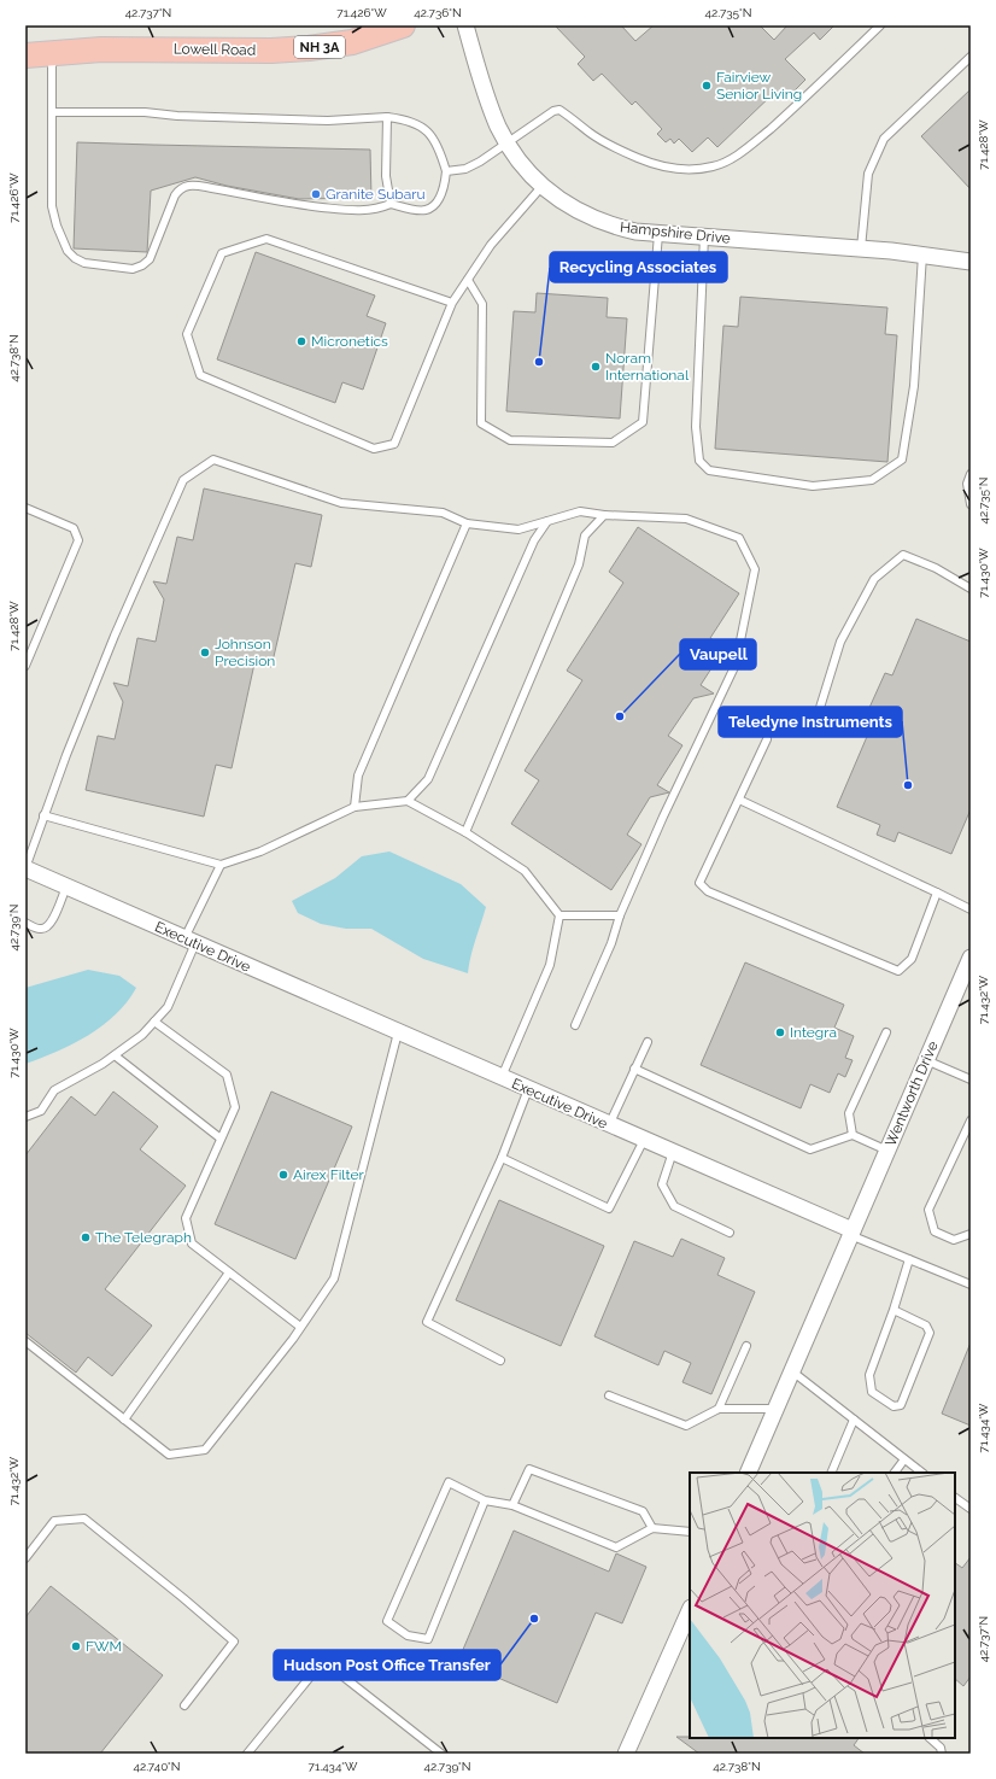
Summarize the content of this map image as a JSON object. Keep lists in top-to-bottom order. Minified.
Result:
{"streets":{"main road":["NH 3A","Lowell Road"],"street":["Hampshire Drive","Executive Drive","Wentworth Drive"]},"crossings":[["Executive Drive","Wentworth Drive"]],"places":["Fairview Senior Living","Granite Subaru","Micronetics","Recycling Associates","Noram International","Johnson Precision","Vaupell","Teledyne Instruments","Integra","Airex Filter","The Telegraph","Hudson Post Office Transfer","FWM"],"coordinates":["42.737°N","71.426°W","42.736°N","42.735°N","71.428°W","42.738°N","71.430°W","42.739°N","71.432°W","71.434°W","42.740°N"]}
